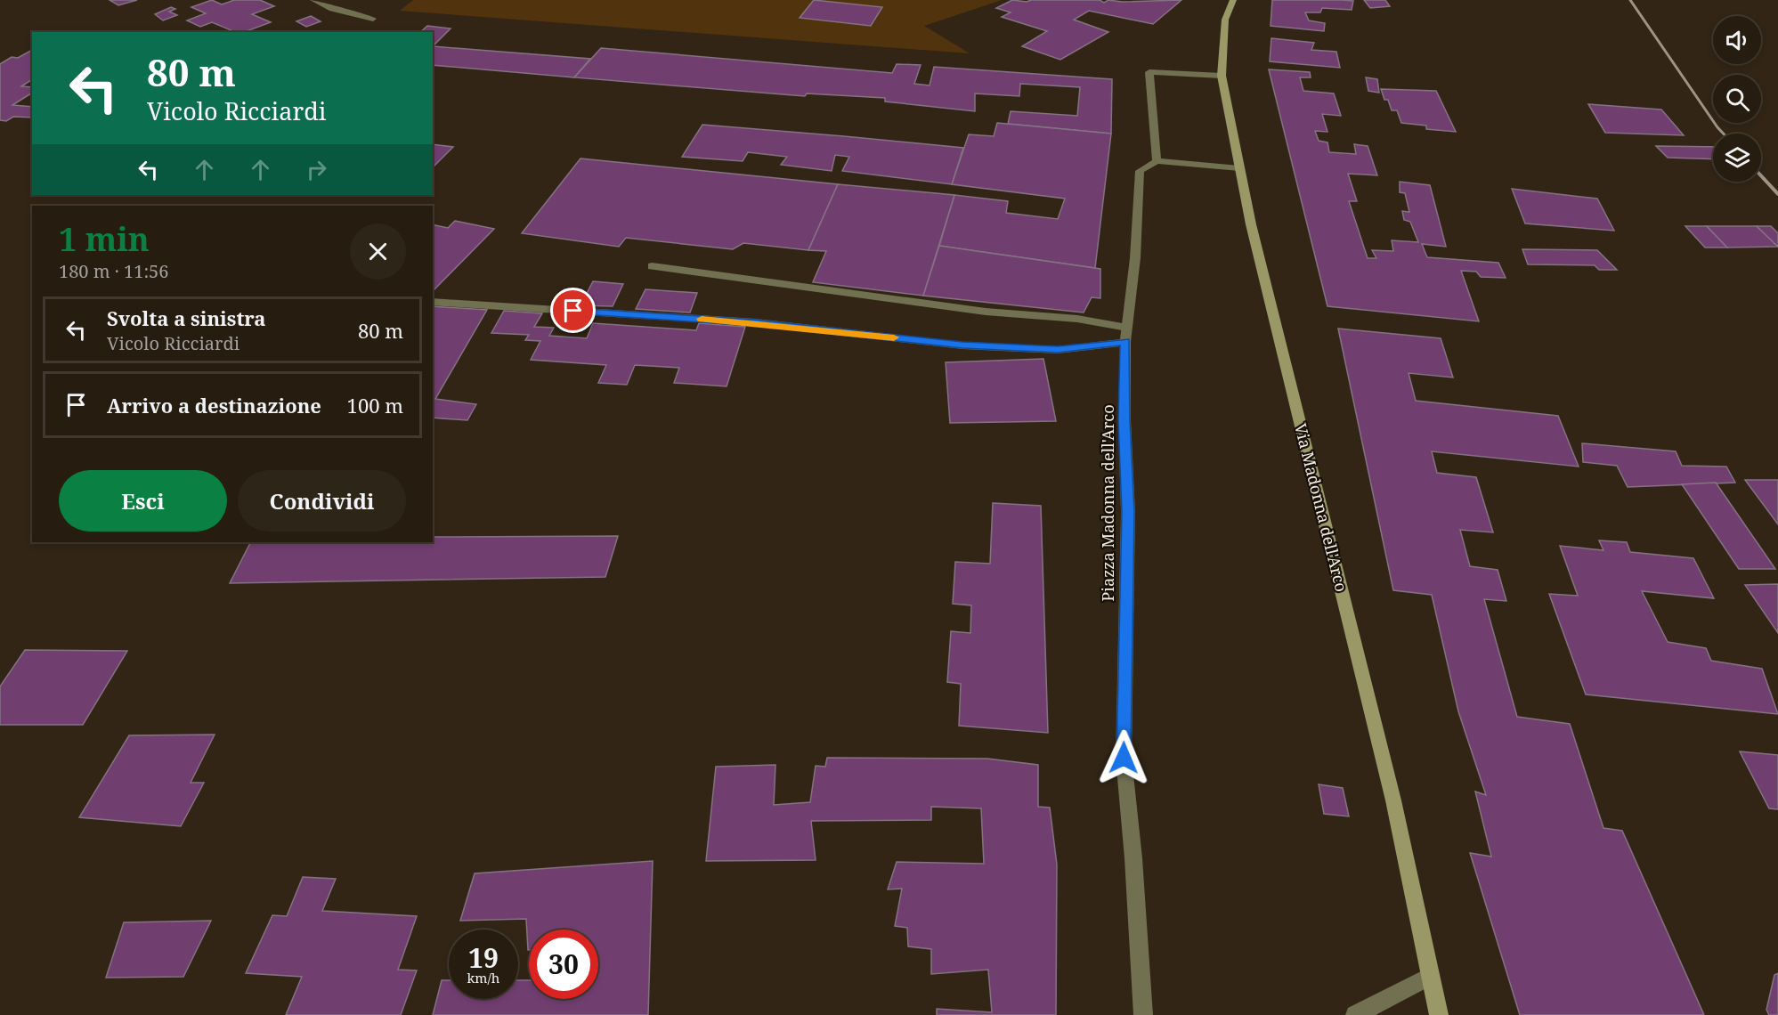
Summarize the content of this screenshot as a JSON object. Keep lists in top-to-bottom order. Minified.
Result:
{"streets":{"main road":["Via Madonna dell'Arco"],"street":["Piazza Madonna dell'Arco"]},"page":{"turn":["80 m","Vicolo Ricciardi"],"heading":["1 min","180 m · 11:56"],"list":[{"name":"Svolta a sinistra","note":"Vicolo Ricciardi","value":"80 m"},{"name":"Arrivo a destinazione","value":"100 m"}],"buttons":["Esci","Condividi"],"speed":"19 km/h","limit":"30"}}
